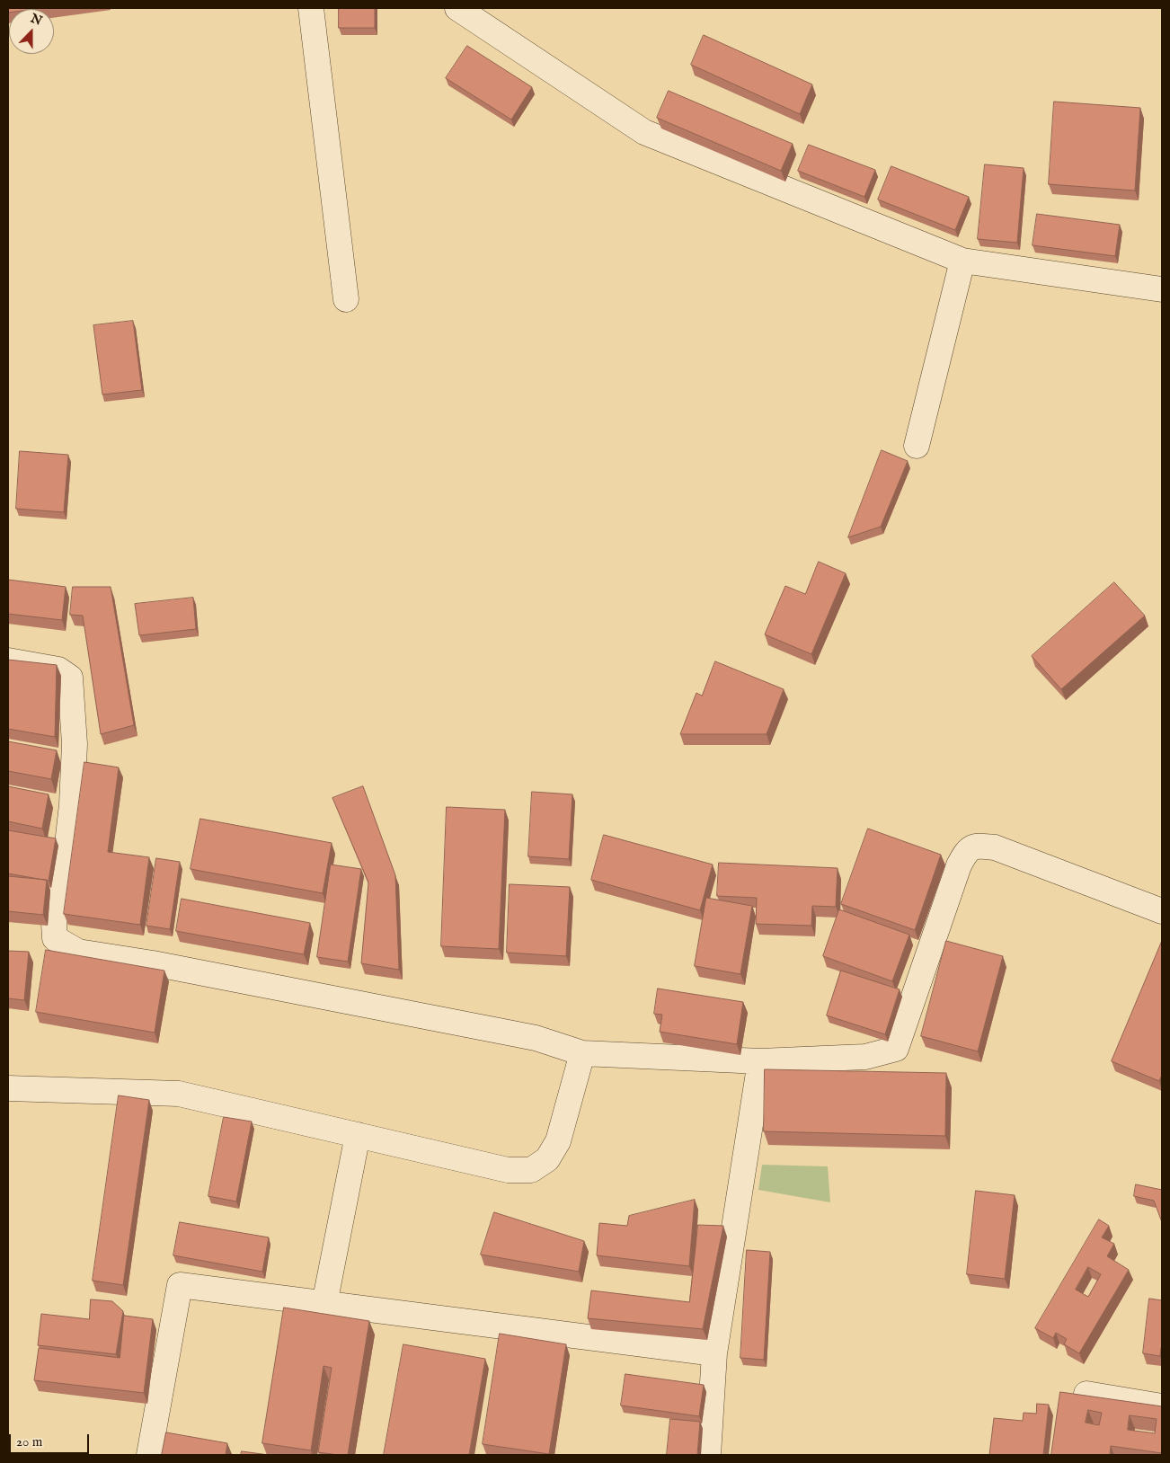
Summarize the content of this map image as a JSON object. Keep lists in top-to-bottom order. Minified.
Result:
{"scale_bar":"20 m","north":"top"}
